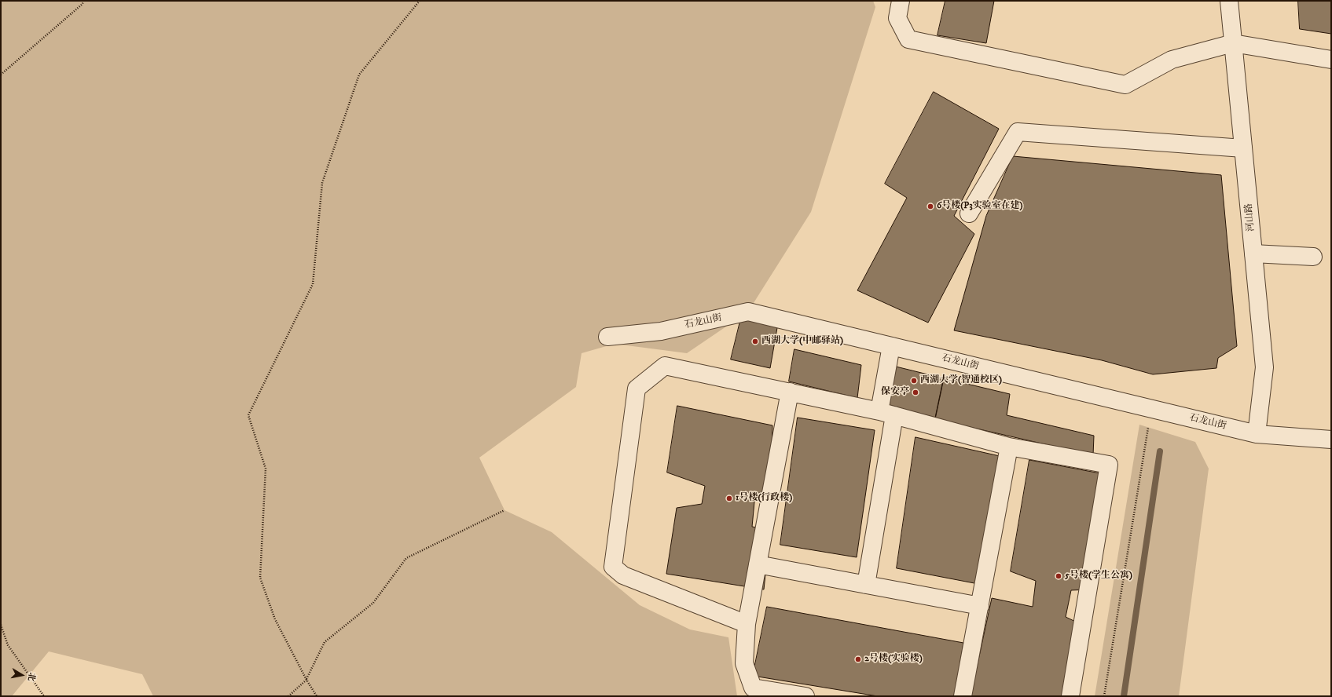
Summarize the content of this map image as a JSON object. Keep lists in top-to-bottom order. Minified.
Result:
{"streets":{"street":["河山路","石龙山街"]},"crossings":[["河山路","石龙山街"]],"places":["6号楼(P3实验室在建)","西湖大学(中邮驿站)","西湖大学(智通校区)","保安亭","1号楼(行政楼)","5号楼(学生公寓)","2号楼(实验楼)"],"north":"right"}
